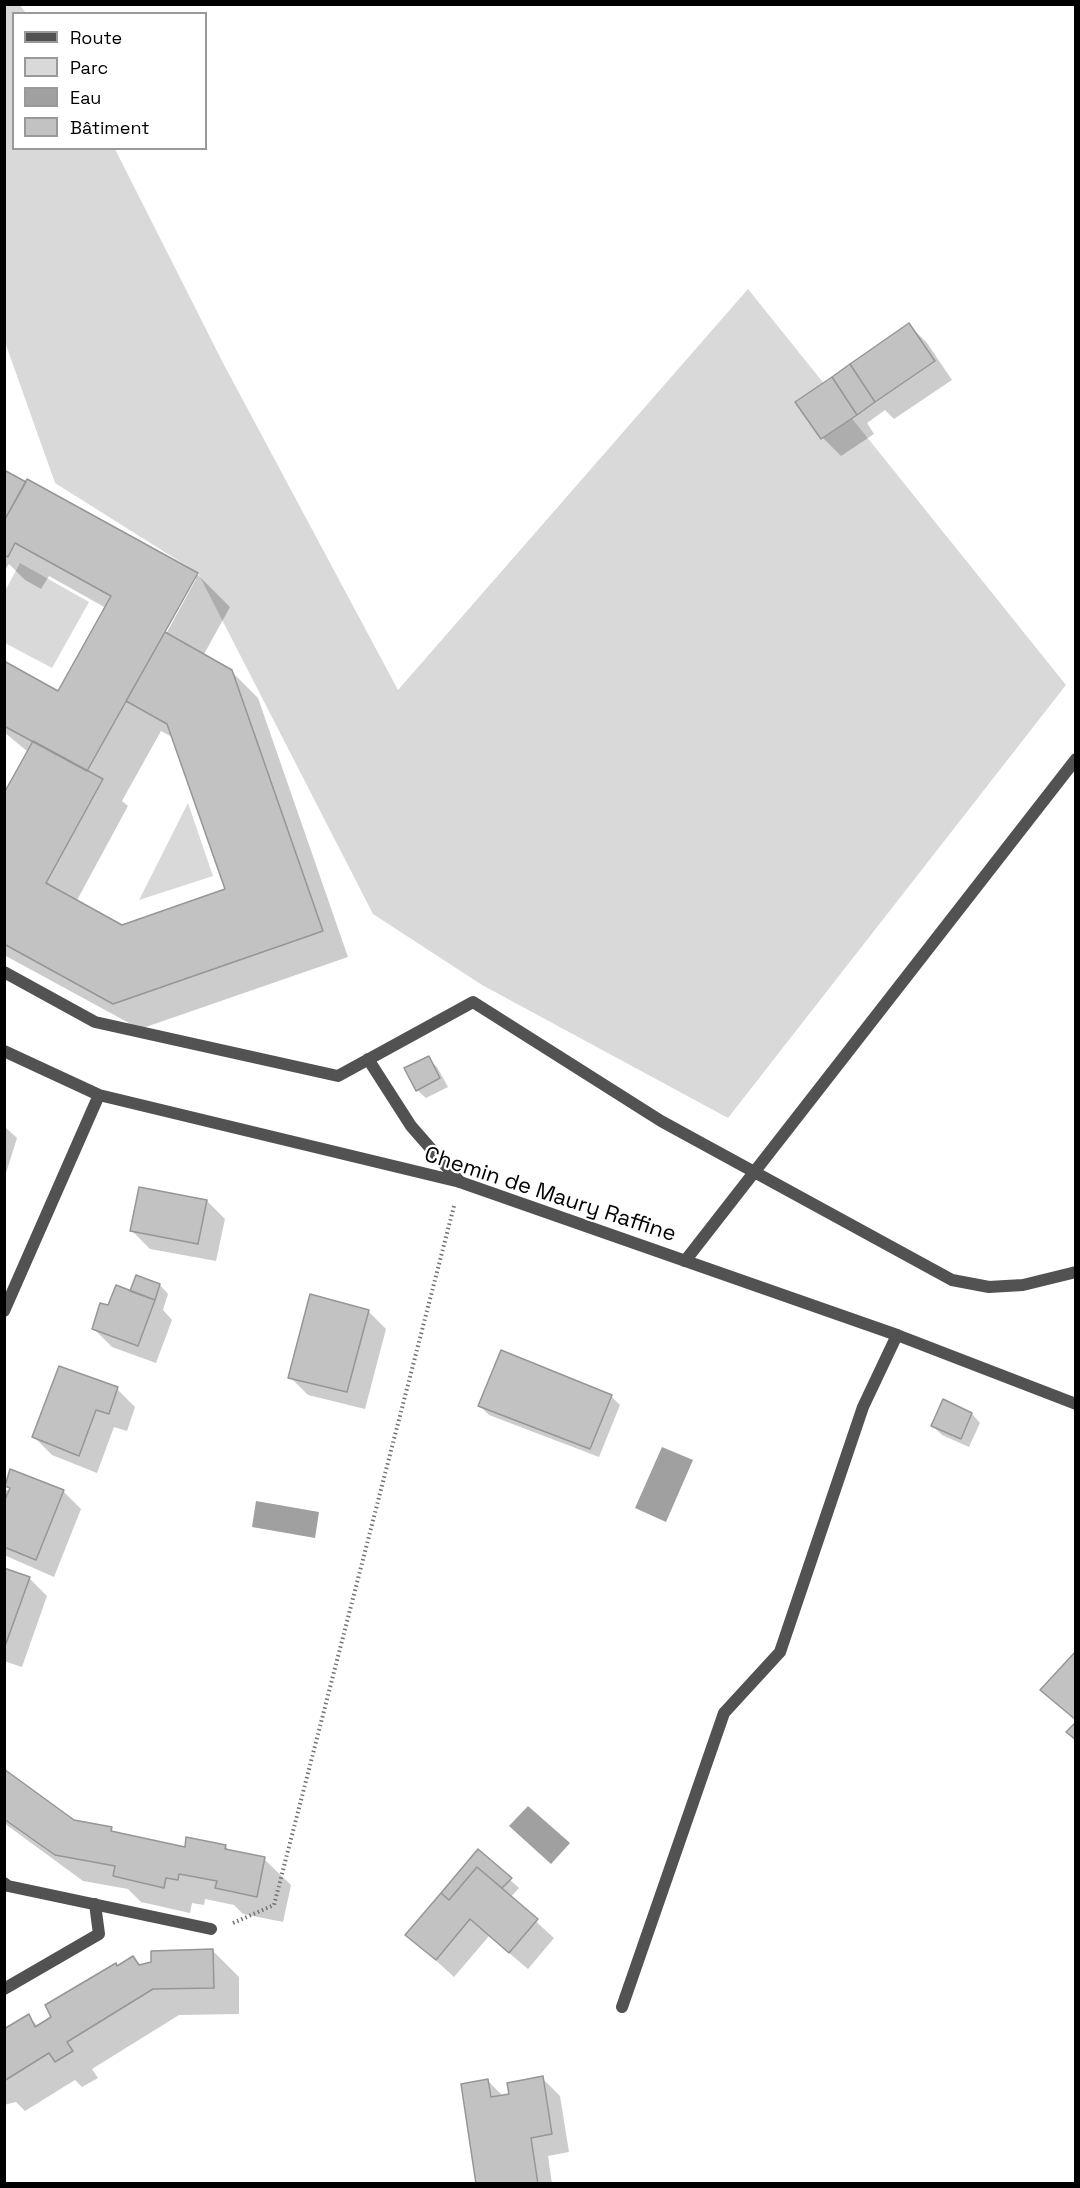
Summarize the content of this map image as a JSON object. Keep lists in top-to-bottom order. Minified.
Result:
{"streets":{"street":["Chemin de Maury Raffine"]},"legend":["Route","Parc","Eau","Bâtiment"]}
